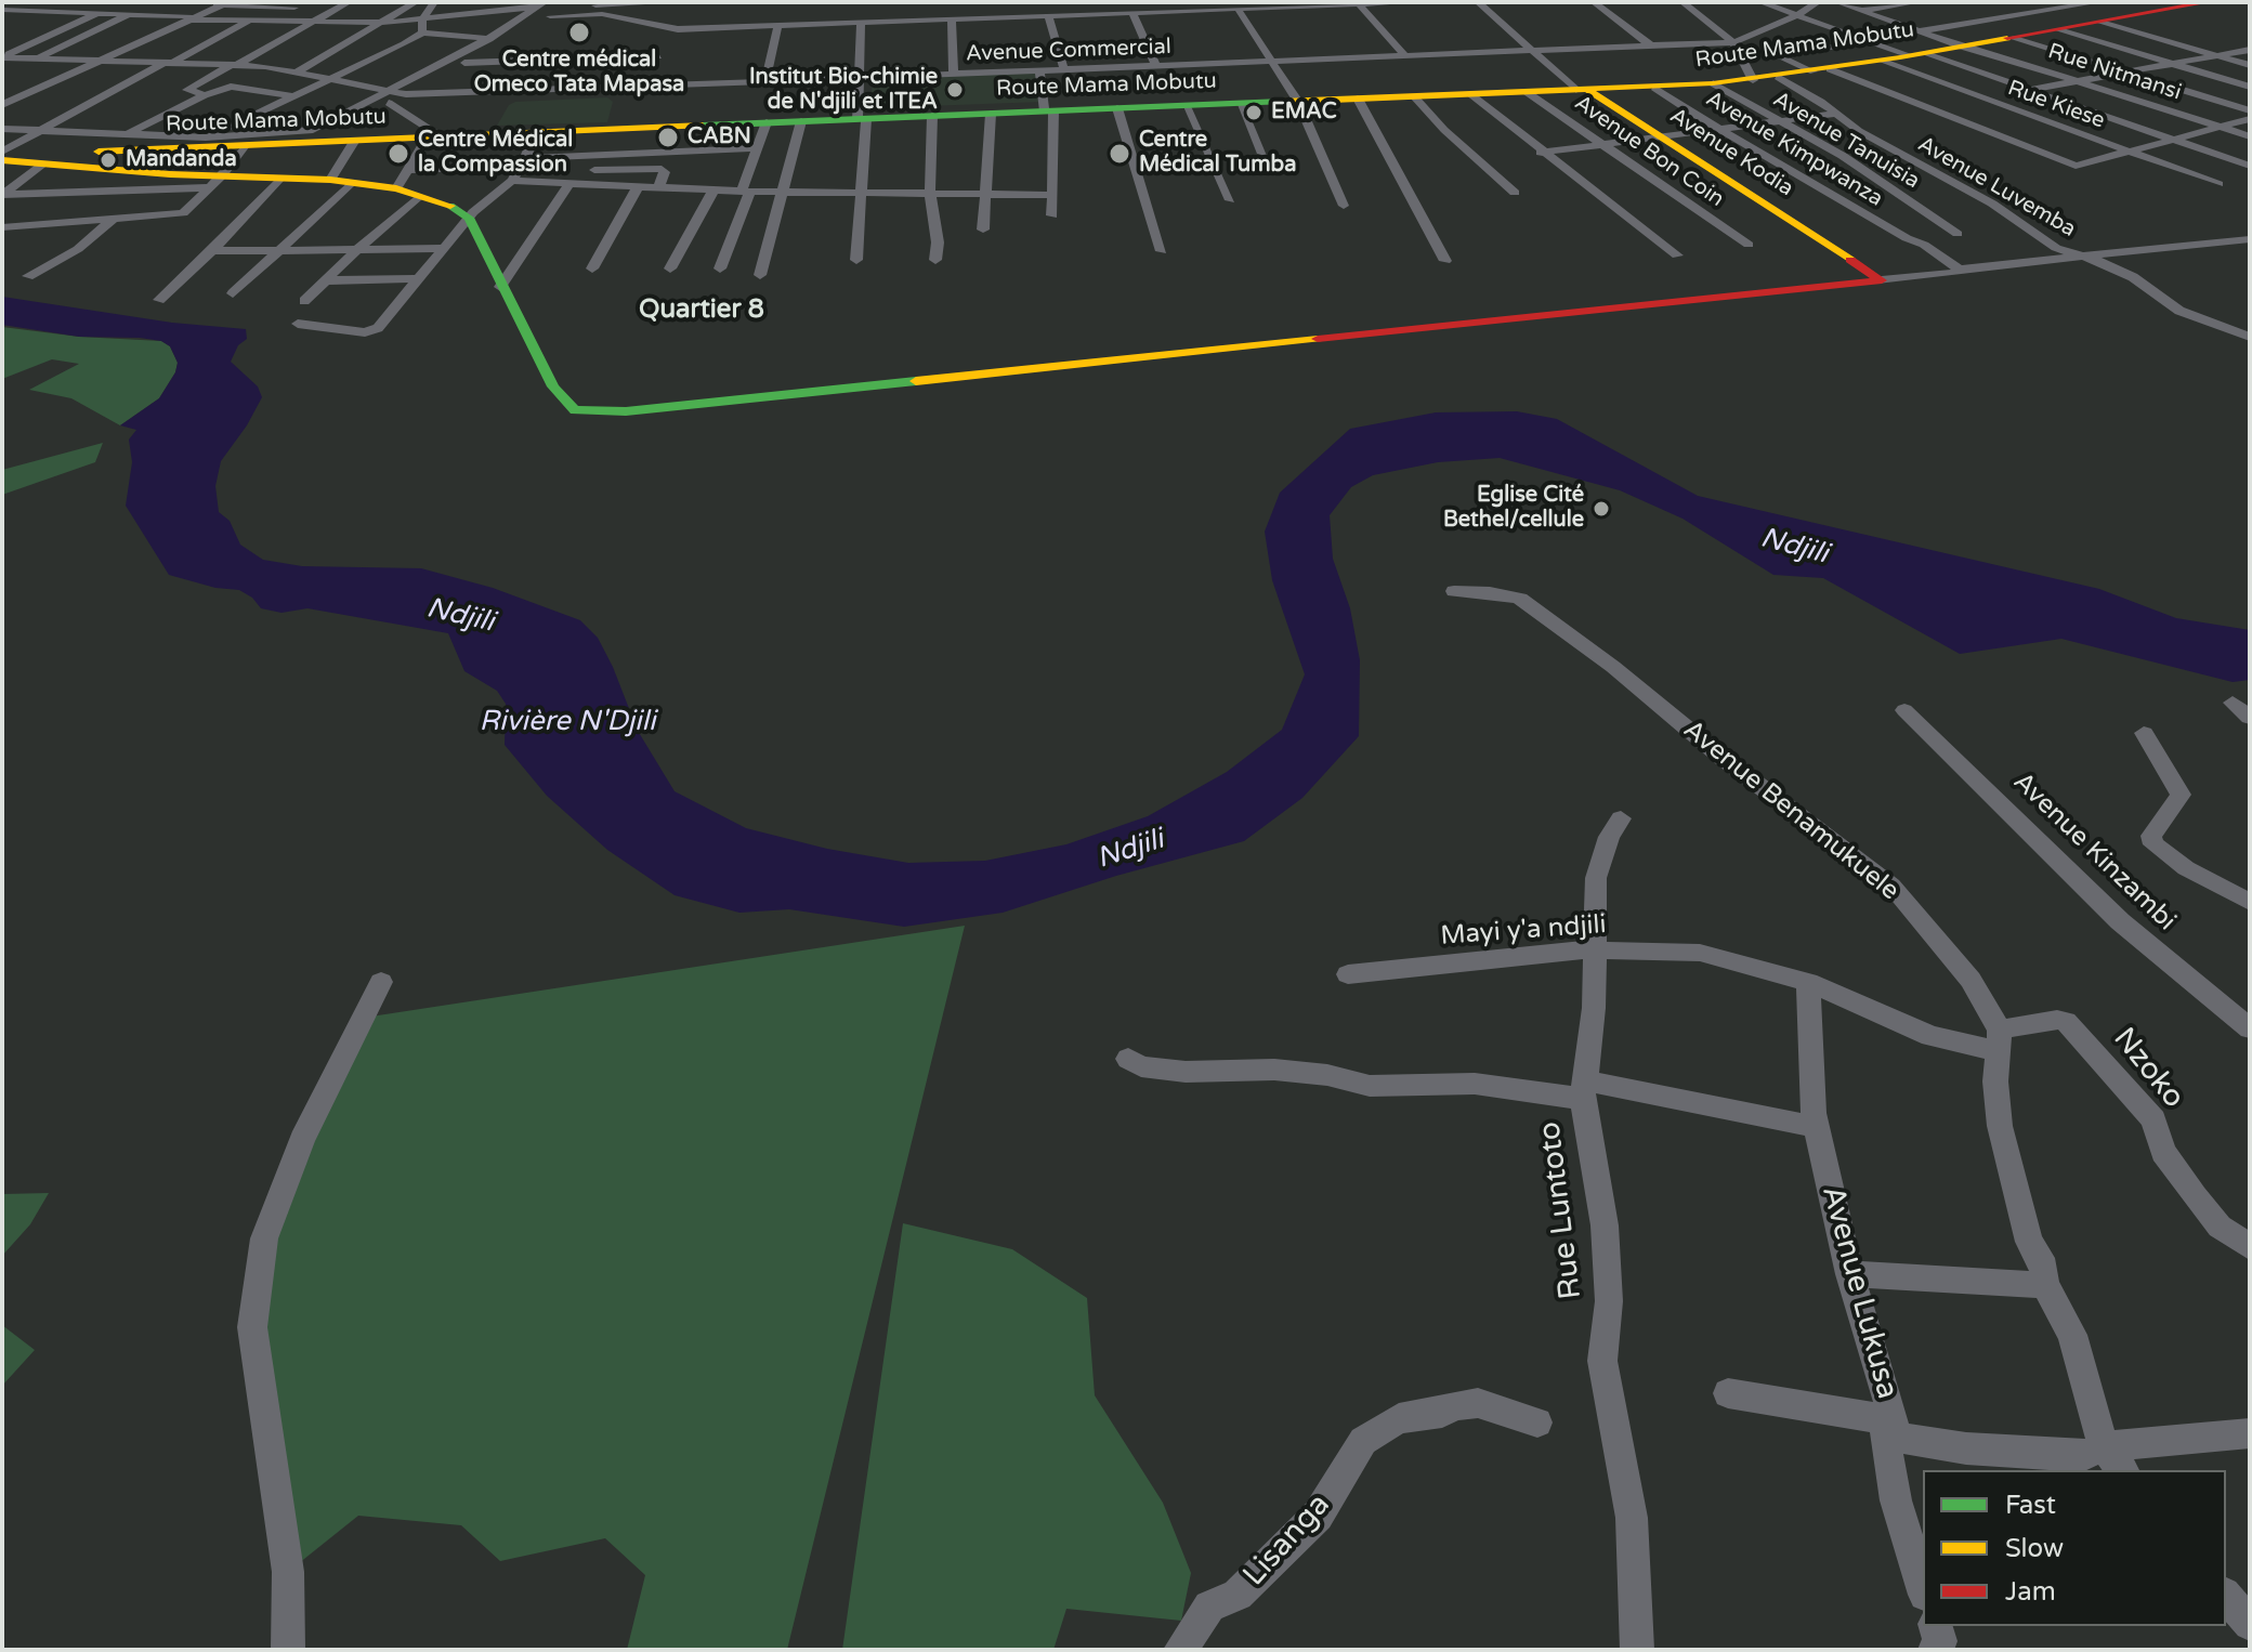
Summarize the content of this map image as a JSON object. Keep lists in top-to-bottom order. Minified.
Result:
{"streets":{"street":["Route Mama Mobutu","Avenue Commercial","Rue Nitmansi","Rue Kiese","Avenue Tanuisia","Avenue Kimpwanza","Avenue Bon Coin","Avenue Kodia","Avenue Luvemba","Avenue Benamukuele","Avenue Kinzambi","Mayi y'a ndjili","Nzoko","Rue Luntoto","Avenue Lukusa","Lisanga"]},"crossings":[["Route Mama Mobutu","Rue Nitmansi"],["Route Mama Mobutu","Rue Kiese"],["Route Mama Mobutu","Avenue Tanuisia"],["Route Mama Mobutu","Avenue Kimpwanza"],["Route Mama Mobutu","Avenue Bon Coin"],["Route Mama Mobutu","Avenue Kodia"],["Route Mama Mobutu","Avenue Luvemba"],["Avenue Benamukuele","Mayi y'a ndjili"],["Avenue Benamukuele","Nzoko"],["Mayi y'a ndjili","Nzoko"],["Mayi y'a ndjili","Rue Luntoto"],["Mayi y'a ndjili","Avenue Lukusa"]],"districts":["Quartier 8"],"water":["Ndjili","Rivière N'Djili"],"places":["Centre médical Omeco Tata Mapasa","Institut Bio-chimie de N'djili et ITEA","EMAC","CABN","Centre Médical la Compassion","Centre Médical Tumba","Mandanda","Eglise Cité Bethel/cellule"],"legend":["Fast","Slow","Jam"]}
